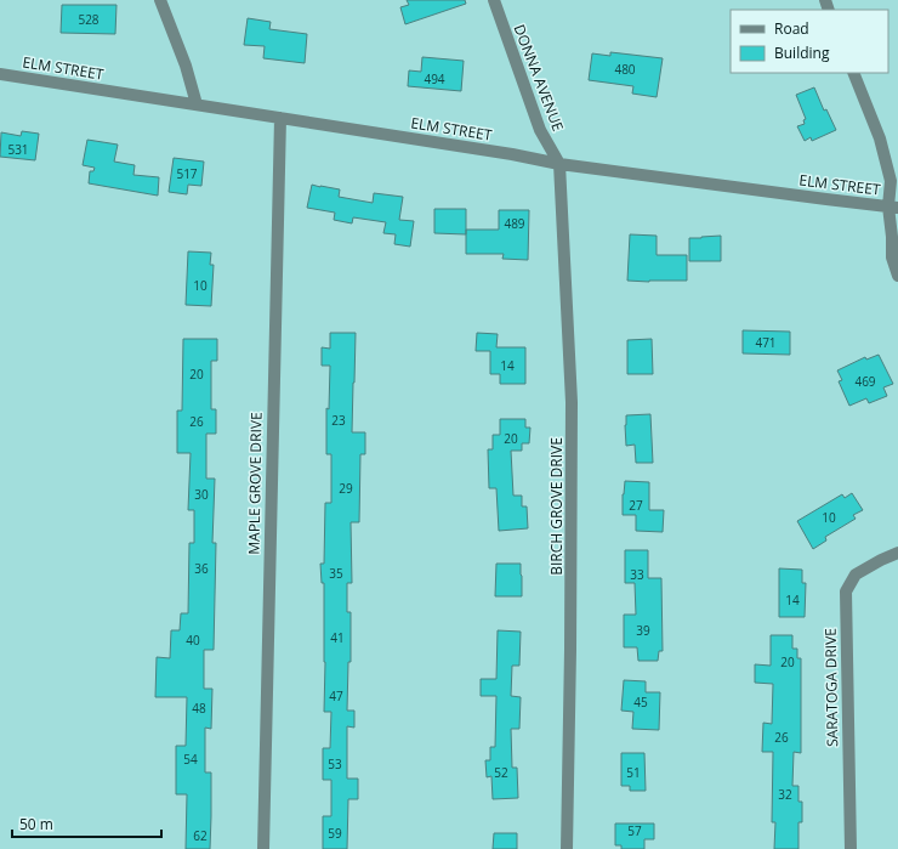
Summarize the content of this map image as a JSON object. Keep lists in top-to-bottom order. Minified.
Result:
{"streets":{"street":["ELM STREET","DONNA AVENUE","MAPLE GROVE DRIVE","BIRCH GROVE DRIVE","SARATOGA DRIVE"]},"crossings":[["ELM STREET","DONNA AVENUE"],["ELM STREET","MAPLE GROVE DRIVE"],["ELM STREET","BIRCH GROVE DRIVE"],["DONNA AVENUE","BIRCH GROVE DRIVE"]],"house_numbers":["528","480","494","531","517","489","10","471","14","20","469","23","26","20","29","30","27","10","36","35","33","14","39","41","40","20","47","45","48","26","54","53","52","51","32","57","59","62"],"legend":["Road","Building"],"scale_bar":"50 m"}
